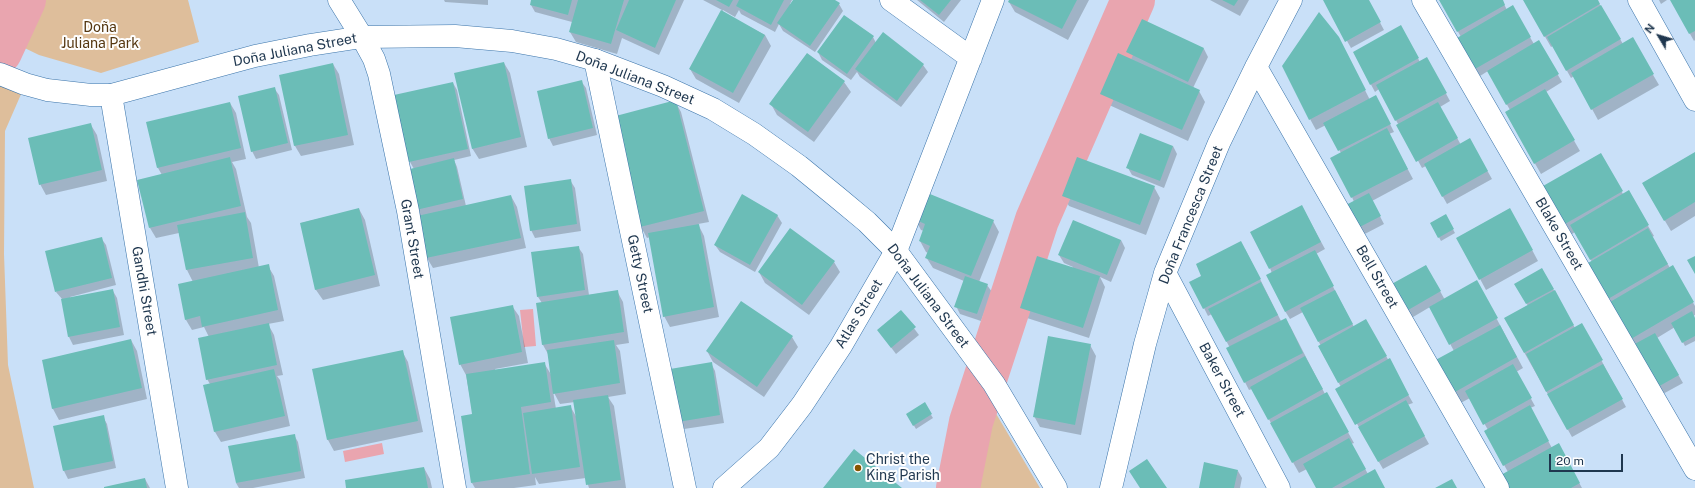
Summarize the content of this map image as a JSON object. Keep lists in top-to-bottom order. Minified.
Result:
{"streets":{"street":["Doña Juliana Street","Doña Francesca Street","Blake Street","Grant Street","Getty Street","Bell Street","Gandhi Street","Atlas Street","Baker Street"]},"crossings":[["Doña Juliana Street","Grant Street"],["Doña Juliana Street","Getty Street"],["Doña Juliana Street","Gandhi Street"],["Doña Juliana Street","Atlas Street"],["Doña Francesca Street","Bell Street"],["Doña Francesca Street","Baker Street"]],"parks":["Doña Juliana Park"],"places":["Christ the King Parish"],"scale_bar":"20 m","north":"top left"}
